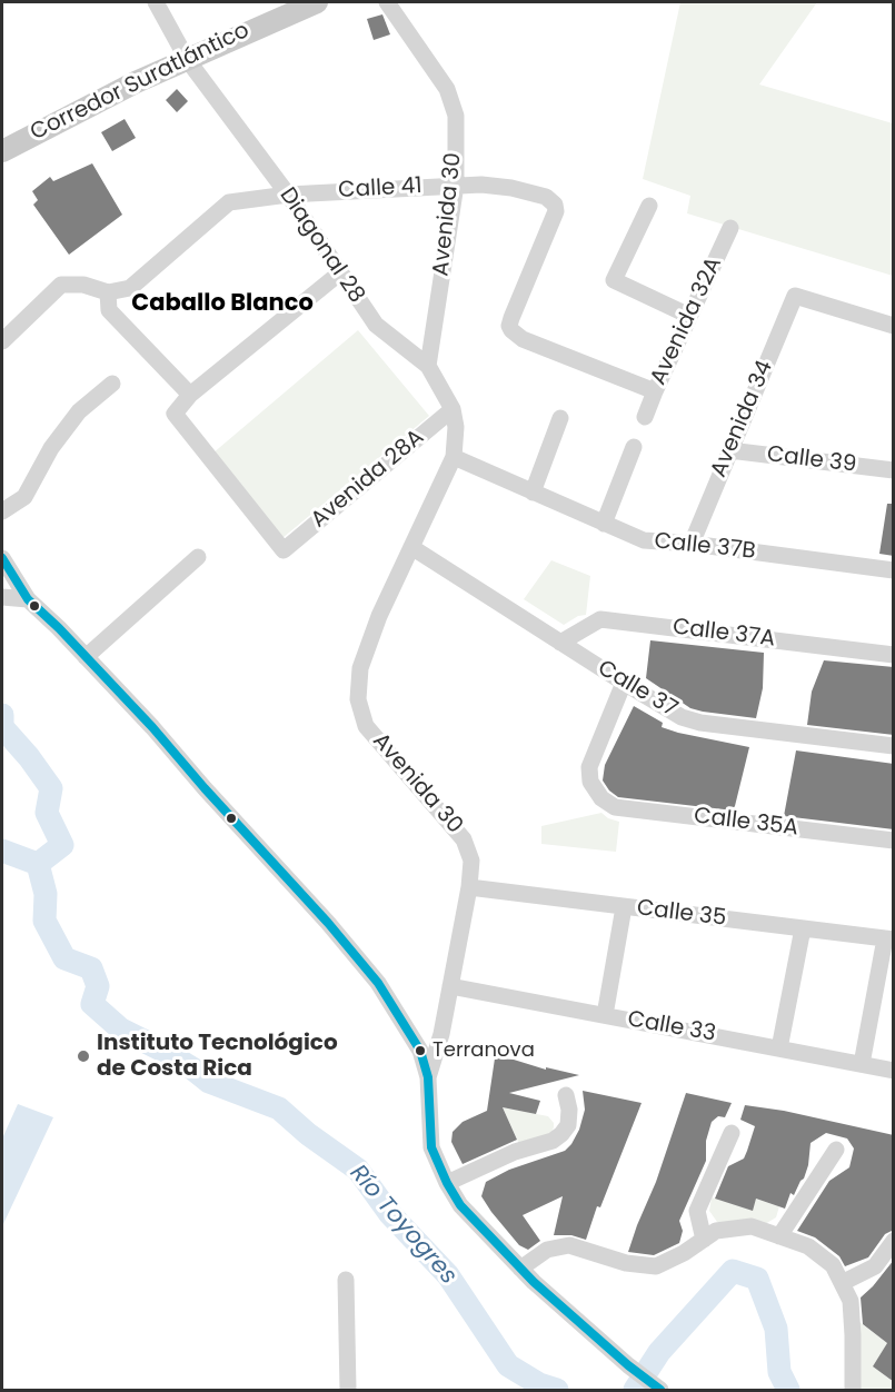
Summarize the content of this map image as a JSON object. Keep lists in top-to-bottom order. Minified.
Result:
{"streets":{"main road":["Corredor Suratlántico"],"street":["Calle 41","Avenida 30","Diagonal 28","Avenida 32A","Avenida 34","Calle 39","Avenida 28A","Calle 37B","Calle 37A","Calle 37","Calle 35A","Calle 35","Calle 33"]},"crossings":[["Corredor Suratlántico","Diagonal 28"],["Calle 41","Avenida 30"],["Calle 41","Diagonal 28"],["Calle 41","Avenida 32A"],["Avenida 30","Diagonal 28"],["Avenida 30","Calle 37B"],["Avenida 30","Calle 37"],["Avenida 30","Calle 35"],["Avenida 30","Calle 33"],["Diagonal 28","Avenida 28A"],["Avenida 34","Calle 39"],["Avenida 34","Calle 37B"],["Calle 37A","Calle 37"],["Calle 37","Calle 35A"]],"districts":["Caballo Blanco"],"water":["Río Toyogres"],"places":["Terranova","Instituto Tecnológico de Costa Rica"]}
